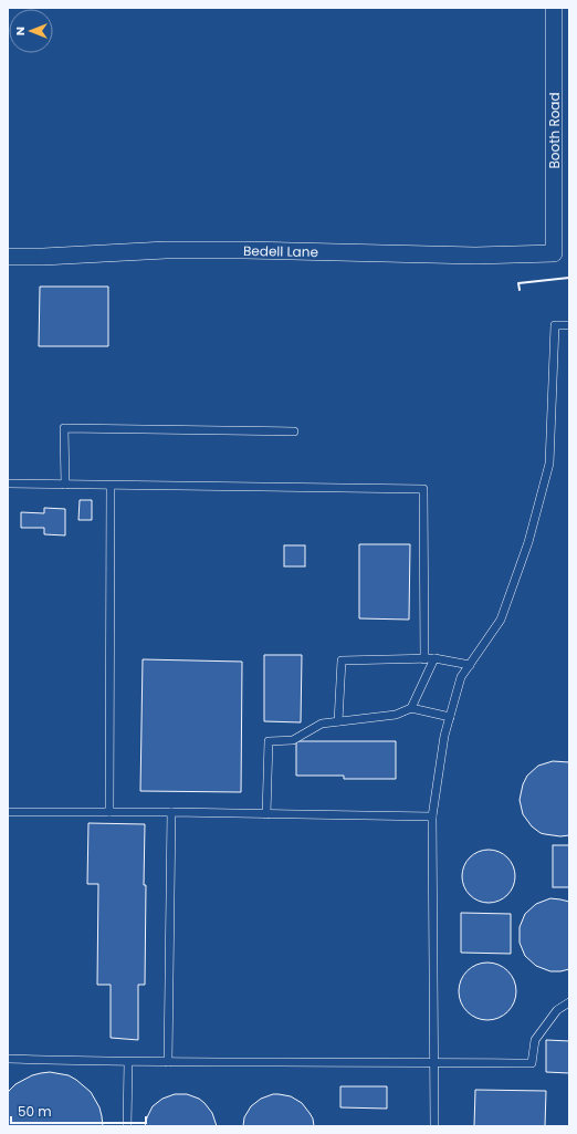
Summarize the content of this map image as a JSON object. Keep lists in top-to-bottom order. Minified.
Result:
{"streets":{"street":["Booth Road","Bedell Lane"]},"crossings":[["Booth Road","Bedell Lane"]],"scale_bar":"50 m","north":"left"}
